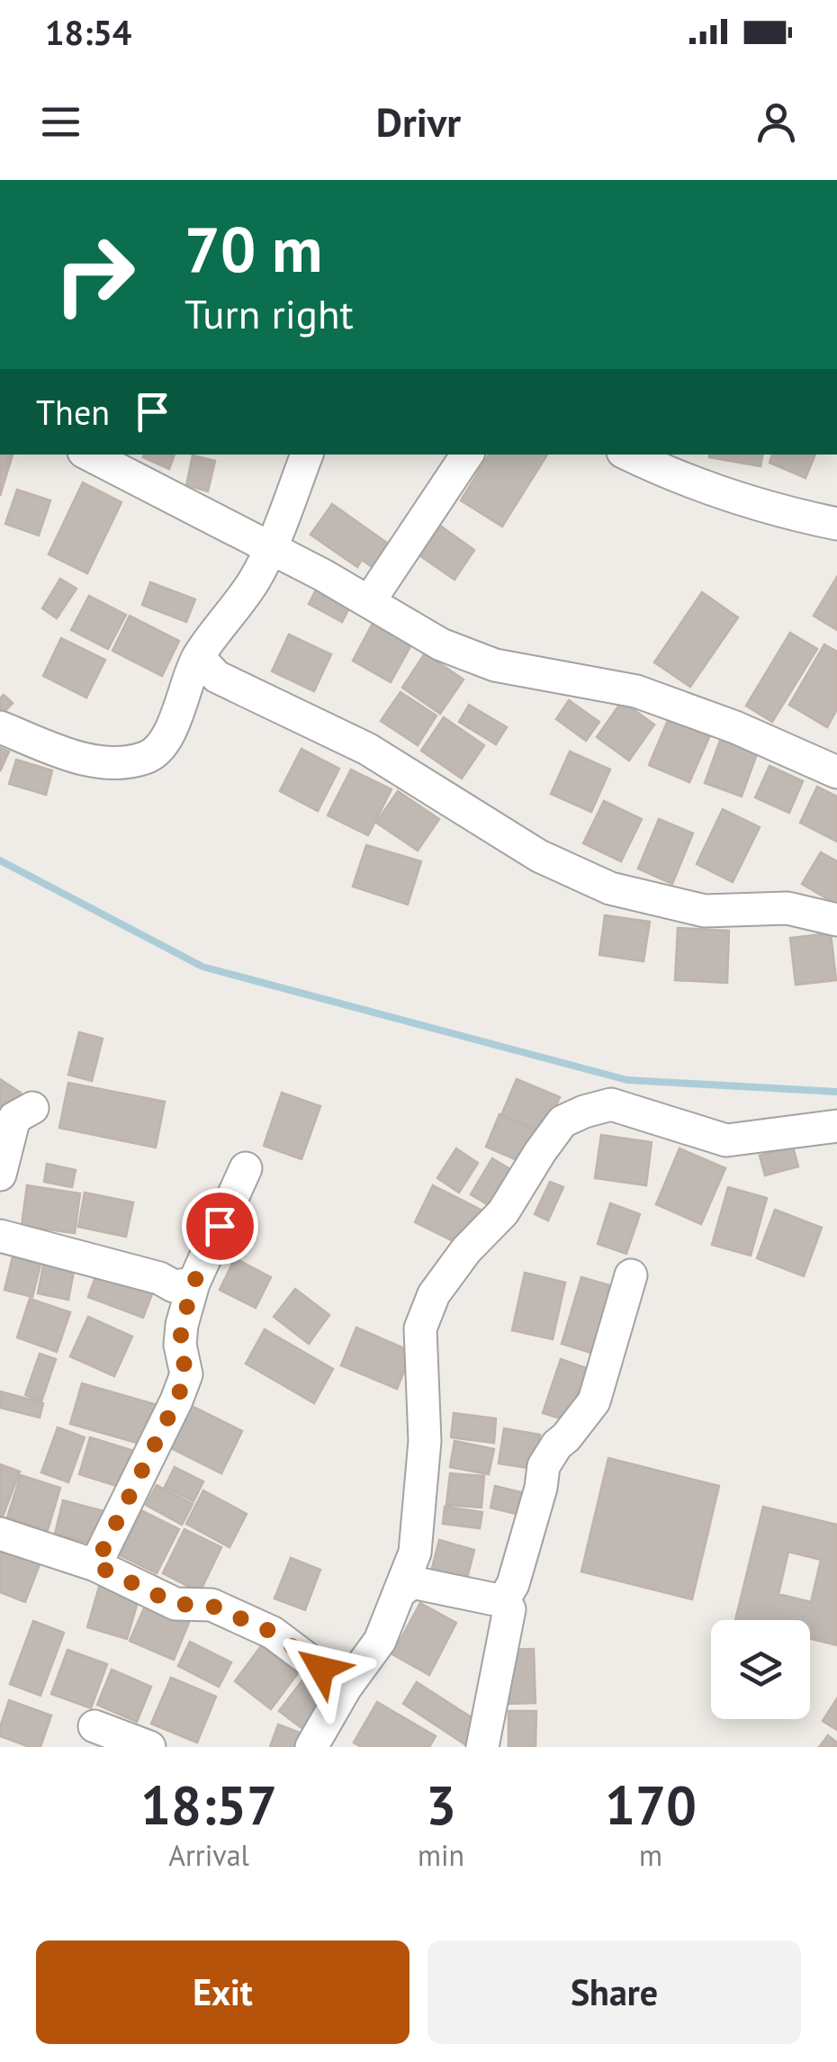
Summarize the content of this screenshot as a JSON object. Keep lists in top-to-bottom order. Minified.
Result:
{"page":{"status":"18:54","header":"Drivr","turn":["70 m","Turn right"],"then":"Then","eta":["18:57","Arrival","3","min","170","m"],"buttons":["Exit","Share"]}}
